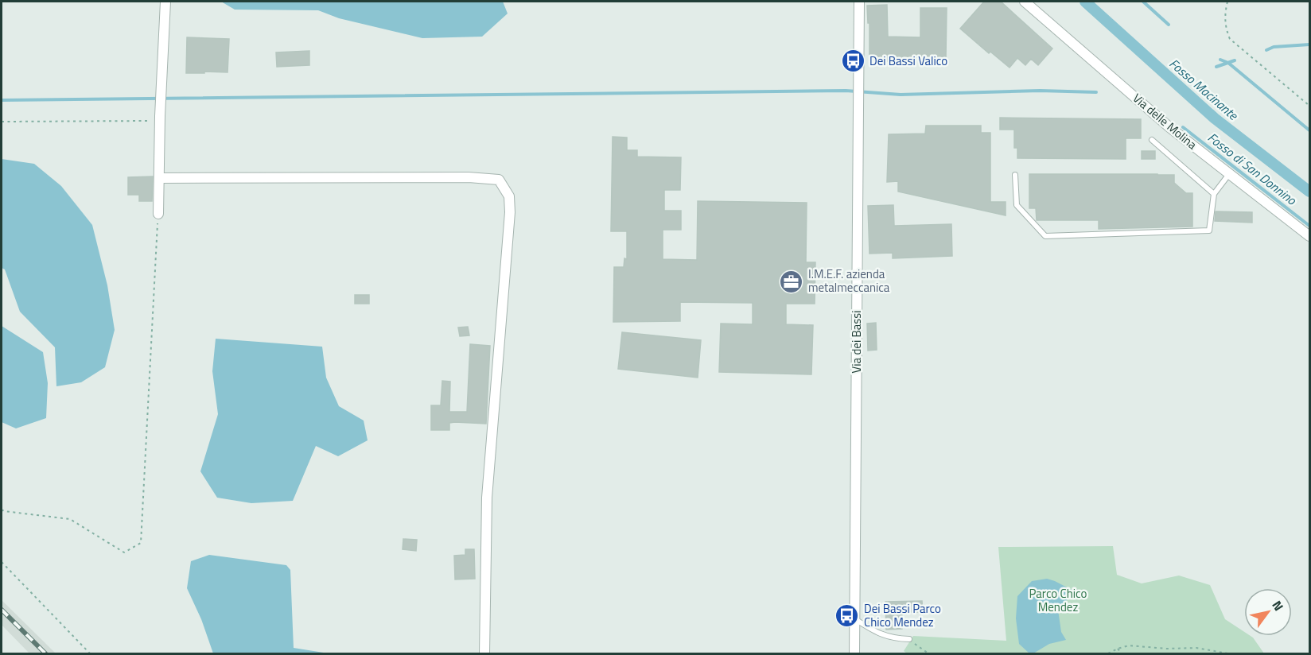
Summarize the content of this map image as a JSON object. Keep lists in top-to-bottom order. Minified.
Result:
{"streets":{"street":["Via delle Molina","Via dei Bassi"]},"water":["Fosso Macinante","Fosso di San Donnino"],"parks":["Parco Chico Mendez"],"places":{"bus stop":["Dei Bassi Valico","Dei Bassi Parco Chico Mendez"],"office":["I.M.E.F. azienda metalmeccanica"]},"north":"top right"}
